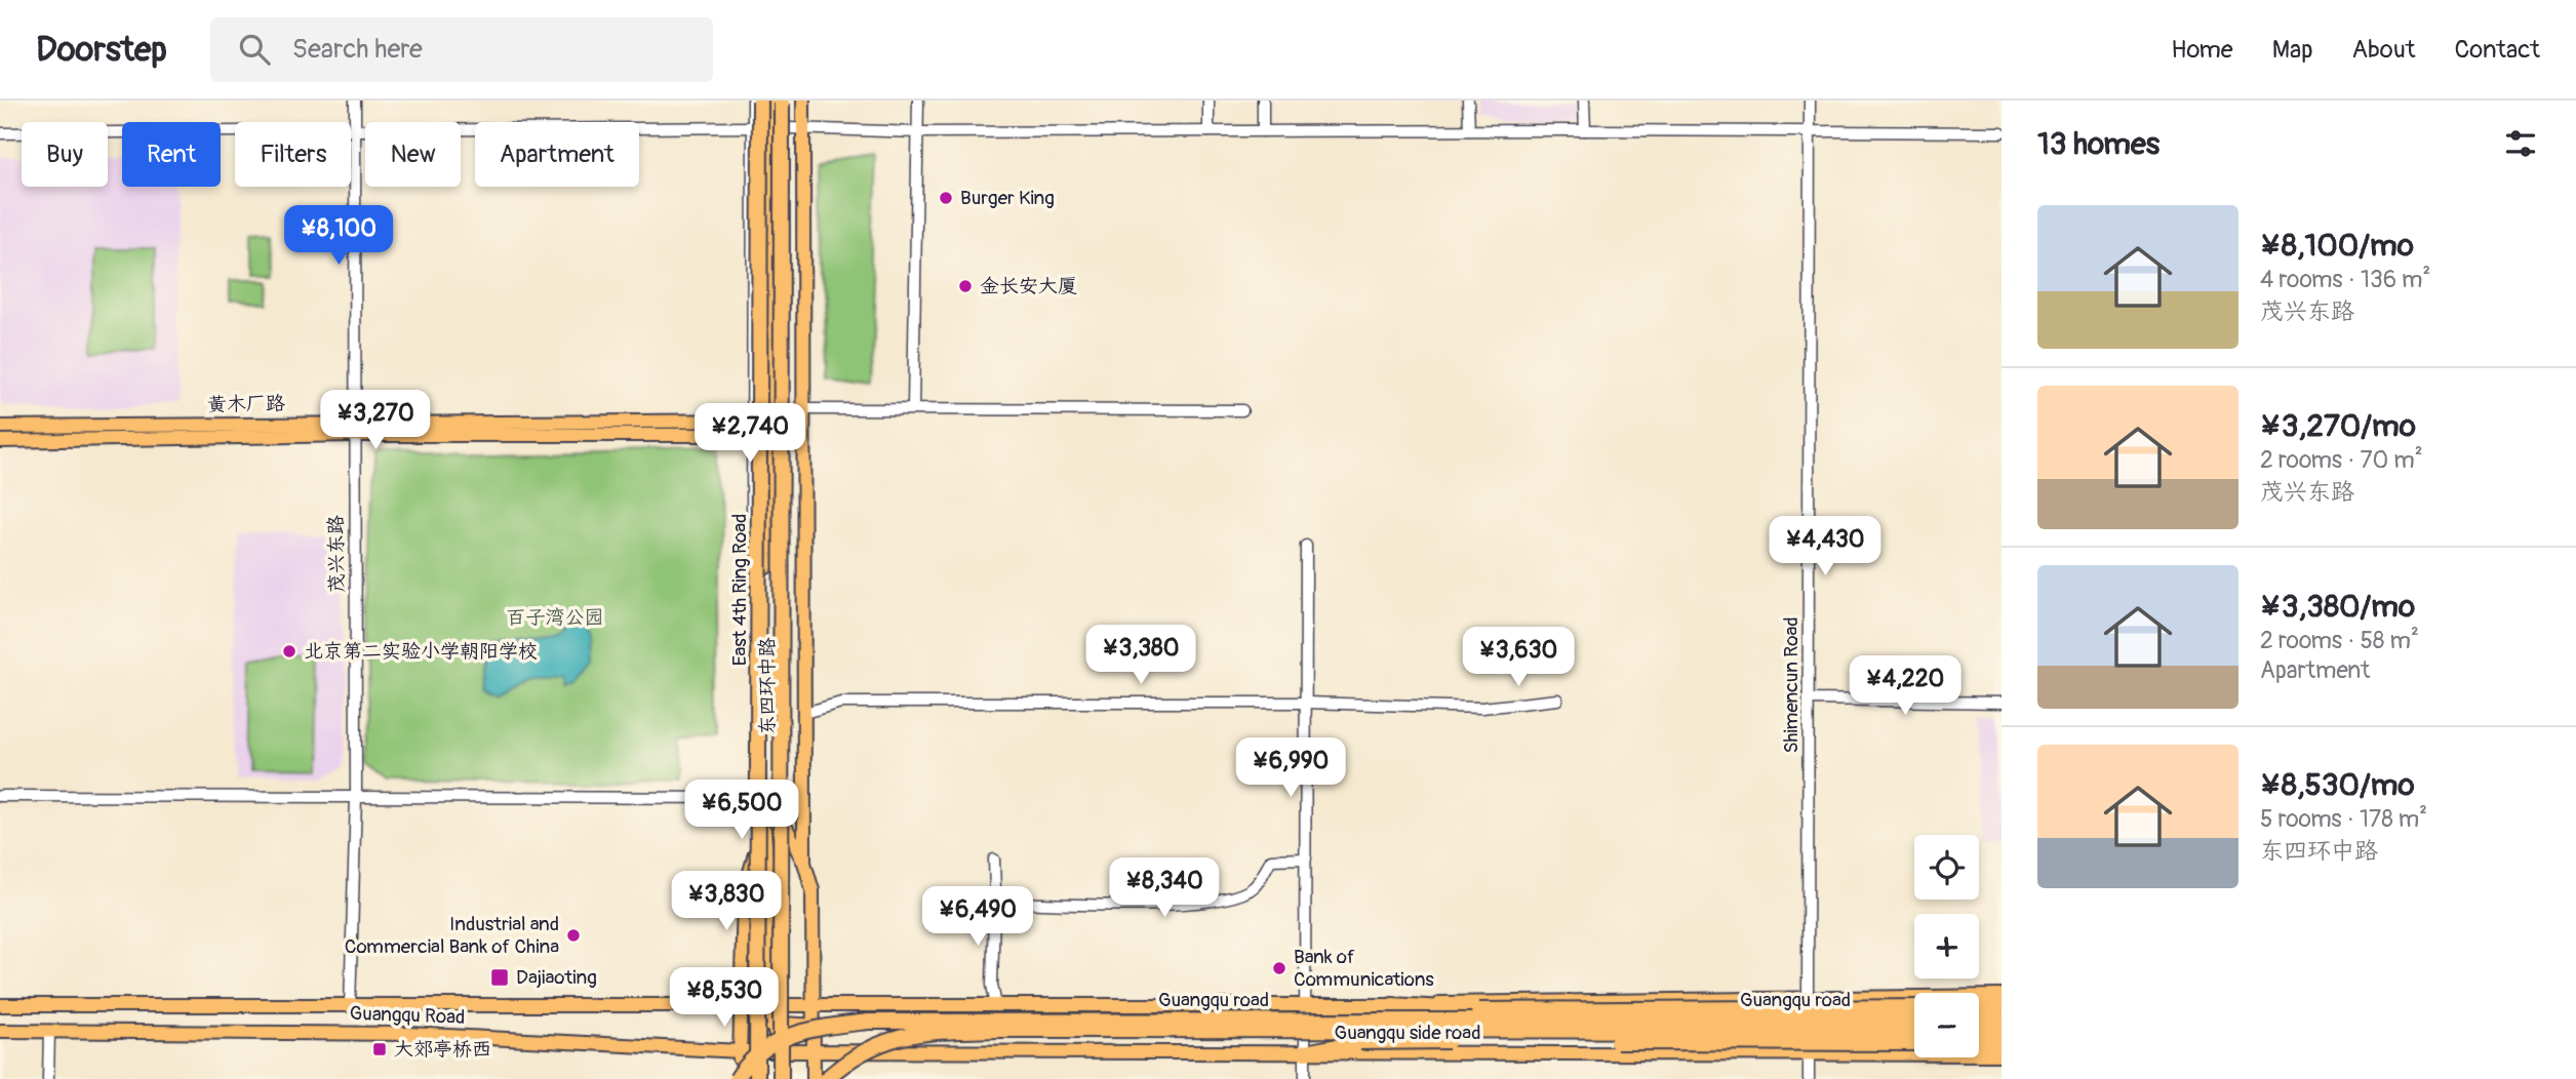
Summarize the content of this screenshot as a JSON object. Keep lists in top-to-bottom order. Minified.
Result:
{"streets":{"highway":["East 4th Ring Road","Guangqu road"],"main road":["黄木厂路","东四环中路","Guangqu Road","Guangqu side road"],"street":["茂兴东路","Shimencun Road"]},"crossings":[["黄木厂路","茂兴东路"],["黄木厂路","东四环中路"],["茂兴东路","Guangqu Road"],["Shimencun Road","Guangqu side road"],["东四环中路","Guangqu road"],["东四环中路","Guangqu Road"],["东四环中路","Guangqu side road"],["Guangqu Road","Guangqu side road"]],"parks":["百子湾公园"],"places":{"other":["Burger King","金长安大厦","北京第二实验小学朝阳学校","Industrial and Commercial Bank of China","Bank of Communications"],"transit":["Dajiaoting","大郊亭桥西"]},"page":{"header":"Doorstep","search":"Search here","nav":["Home","Map","About","Contact"],"heading":"13 homes","chip":["Buy","Rent","Filters","New","Apartment"],"list":[{"name":"¥8,100/mo","note":"4 rooms · 136 m² · 茂兴东路"},{"name":"¥3,270/mo","note":"2 rooms · 70 m² · 茂兴东路"},{"name":"¥3,380/mo","note":"2 rooms · 58 m² · Apartment"},{"name":"¥8,530/mo","note":"5 rooms · 178 m² · 东四环中路"}],"price":["¥8,100","¥3,270","¥2,740","¥4,430","¥3,380","¥3,630","¥4,220","¥6,990","¥6,500","¥8,340","¥3,830","¥6,490","¥8,530"],"map_buttons":["+","−"]}}
